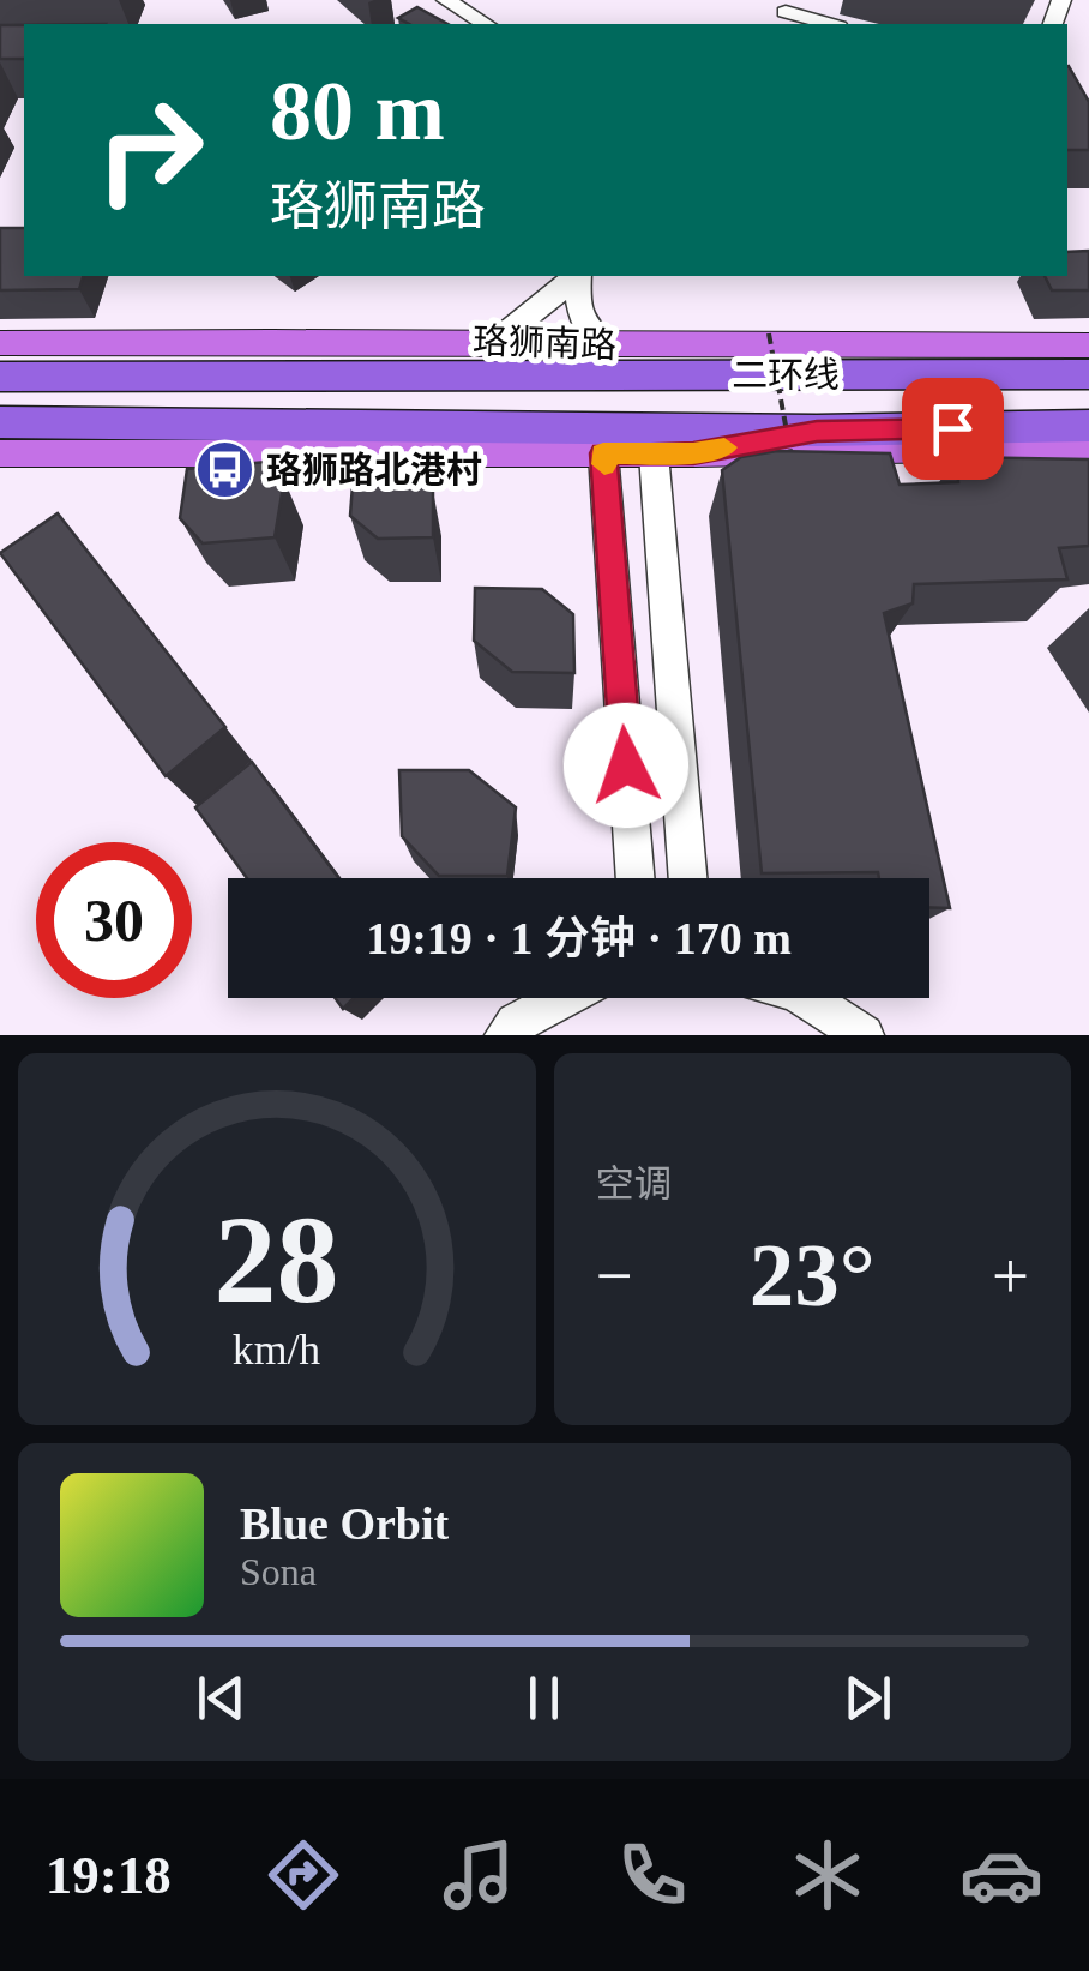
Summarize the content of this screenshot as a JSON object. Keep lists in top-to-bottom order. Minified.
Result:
{"streets":{"highway":["珞狮南路","二环线"]},"crossings":[["珞狮南路","二环线"]],"places":{"bus stop":["珞狮路北港村"]},"page":{"turn":["80 m","珞狮南路"],"limit":"30","trip":"19:19 · 1 分钟 · 170 m","tile":"空调","heat":["−","23°","+"],"song":["Blue Orbit","Sona"],"tabs":"19:18","gauge":["28","km/h"]}}
